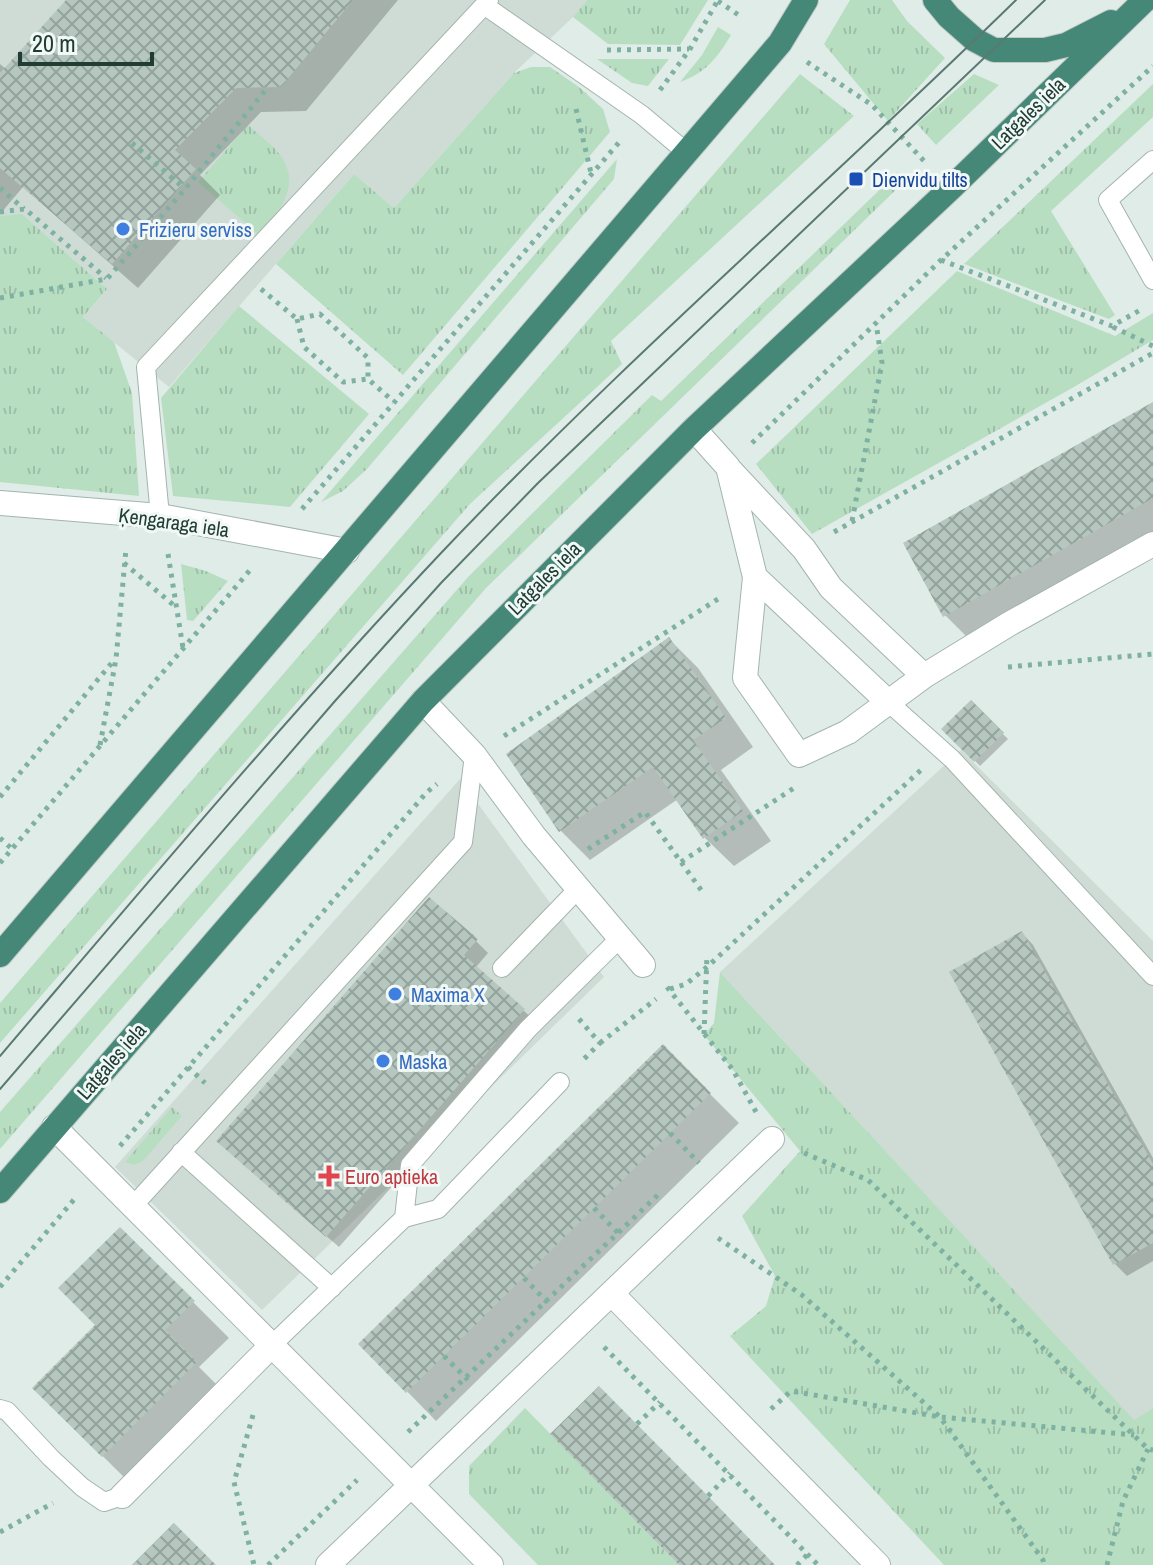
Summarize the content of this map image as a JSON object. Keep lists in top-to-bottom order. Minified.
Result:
{"streets":{"highway":["Latgales iela"],"street":["Ķengaraga iela"]},"places":{"transit":["Dienvidu tilts"],"other":["Frizieru serviss","Maxima X","Maska"],"health":["Euro aptieka"]},"scale_bar":"20 m"}
